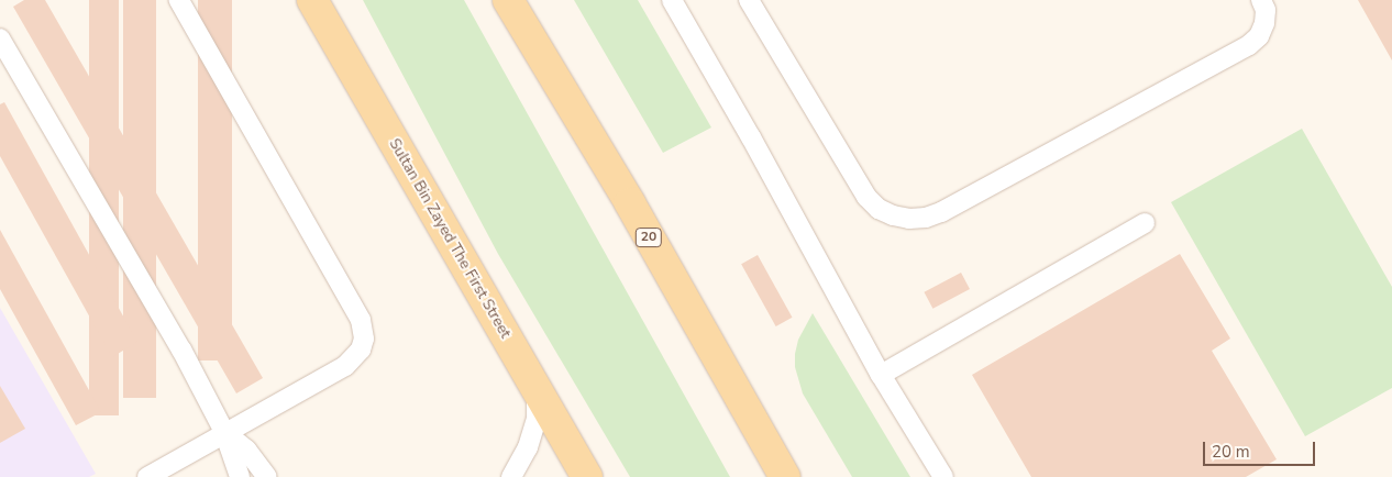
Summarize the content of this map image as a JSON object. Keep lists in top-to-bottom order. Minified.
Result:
{"streets":{"main road":["20","Sultan Bin Zayed The First Street"]},"scale_bar":"20 m"}
